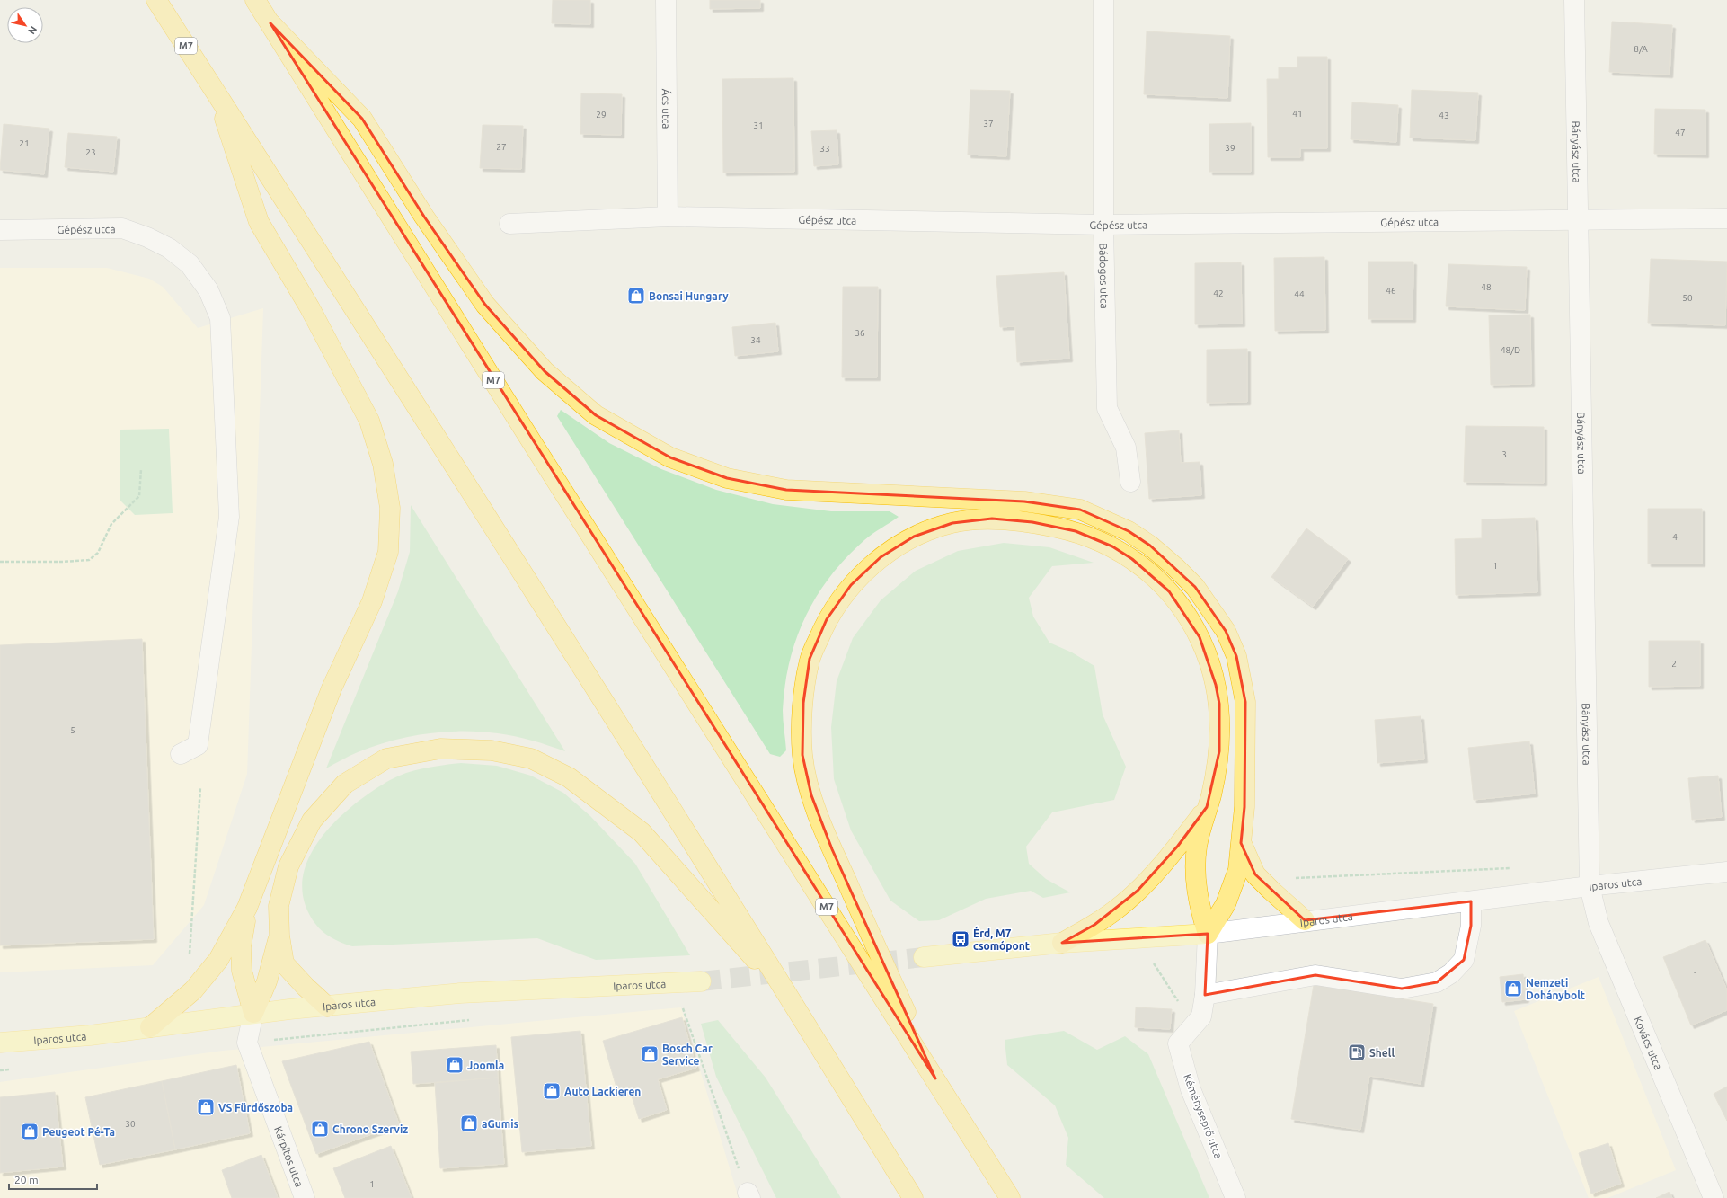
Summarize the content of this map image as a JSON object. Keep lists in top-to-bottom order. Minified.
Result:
{"streets":{"highway":["M7"],"main road":["Iparos utca"],"street":["Ács utca","Bányász utca","Gépész utca","Bádogos utca","Kovács utca","Kéményseprő utca","Kárpitos utca"]},"crossings":[["Ács utca","Gépész utca"],["Bányász utca","Gépész utca"],["Bányász utca","Iparos utca"],["Bányász utca","Kovács utca"],["Gépész utca","Bádogos utca"],["Iparos utca","Kovács utca"],["Iparos utca","Kéményseprő utca"]],"places":{"shop":["Bonsai Hungary","Nemzeti Dohánybolt","Bosch Car Service","Joomla","Auto Lackieren","VS Fürdőszoba","aGumis","Chrono Szerviz","Peugeot Pé-Ta"],"bus stop":["Érd, M7 csomópont"],"fuel station":["Shell"]},"house_numbers":["8/A","41","29","43","37","31","47","21","27","39","33","23","48","46","42","44","50","36","34","48/D","3","4","1","2","5","1","30","1"],"scale_bar":"20 m","north":"bottom right"}
